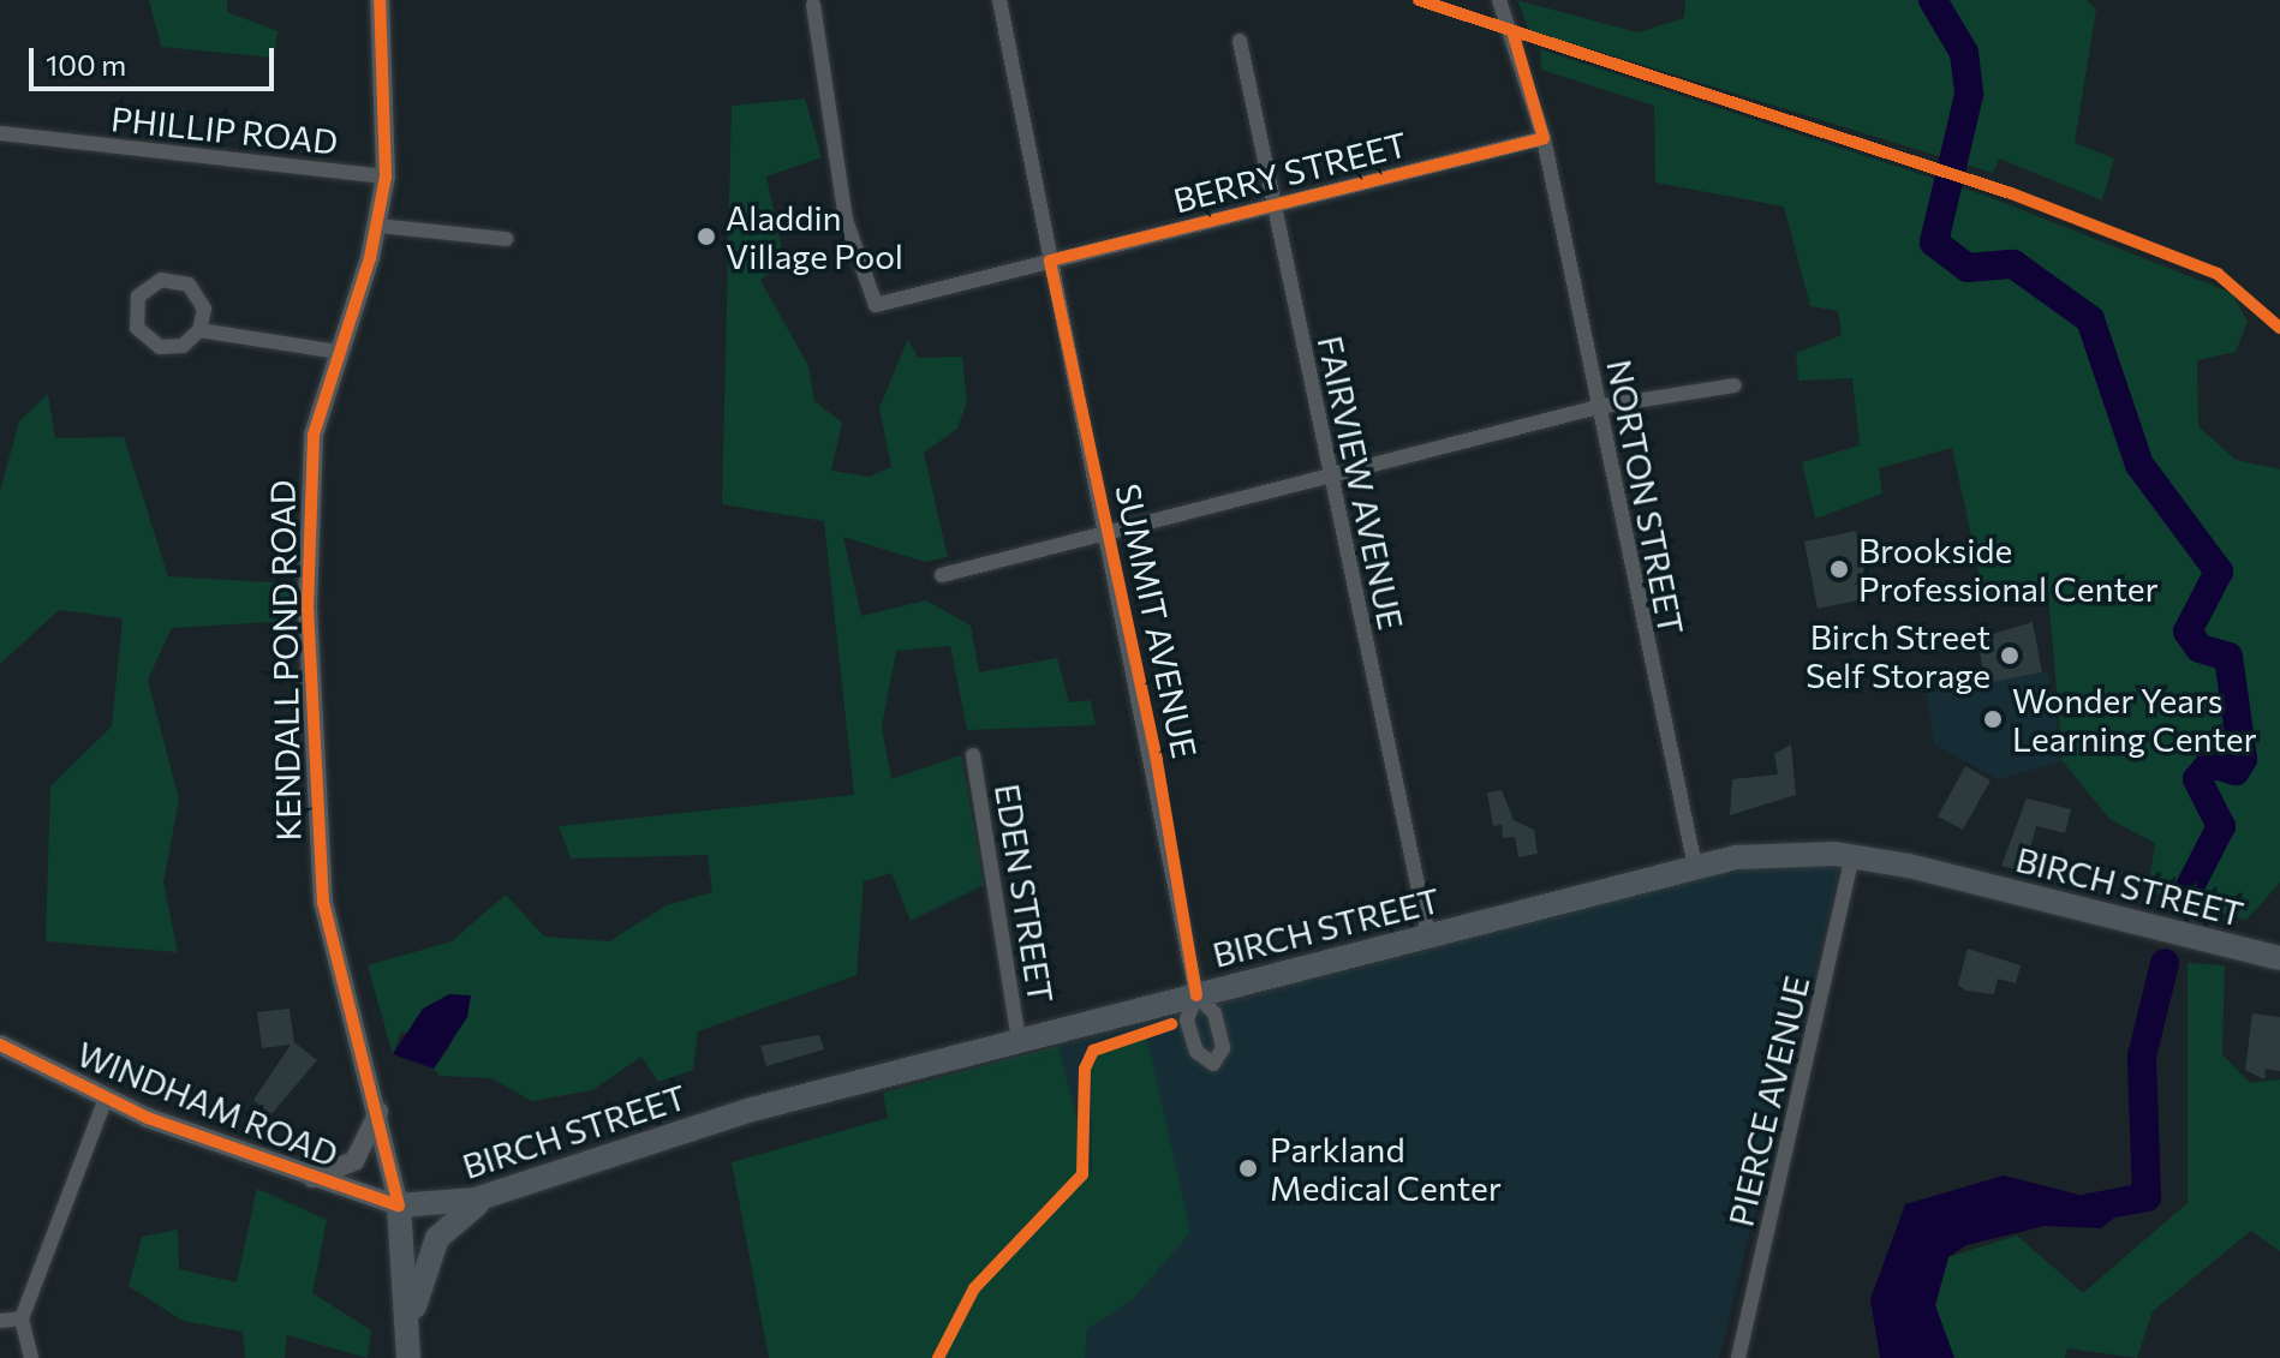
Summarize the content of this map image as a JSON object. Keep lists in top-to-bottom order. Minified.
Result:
{"streets":{"main road":["BIRCH STREET"],"street":["PHILLIP ROAD","BERRY STREET","FAIRVIEW AVENUE","NORTON STREET","SUMMIT AVENUE","KENDALL POND ROAD","EDEN STREET","PIERCE AVENUE","WINDHAM ROAD"]},"crossings":[["PHILLIP ROAD","KENDALL POND ROAD"],["BERRY STREET","FAIRVIEW AVENUE"],["BERRY STREET","NORTON STREET"],["BERRY STREET","SUMMIT AVENUE"],["FAIRVIEW AVENUE","BIRCH STREET"],["NORTON STREET","BIRCH STREET"],["SUMMIT AVENUE","BIRCH STREET"],["KENDALL POND ROAD","BIRCH STREET"],["KENDALL POND ROAD","WINDHAM ROAD"],["BIRCH STREET","EDEN STREET"],["BIRCH STREET","PIERCE AVENUE"],["BIRCH STREET","WINDHAM ROAD"]],"places":["Aladdin Village Pool","Brookside Professional Center","Birch Street Self Storage","Wonder Years Learning Center","Parkland Medical Center"],"scale_bar":"100 m"}
